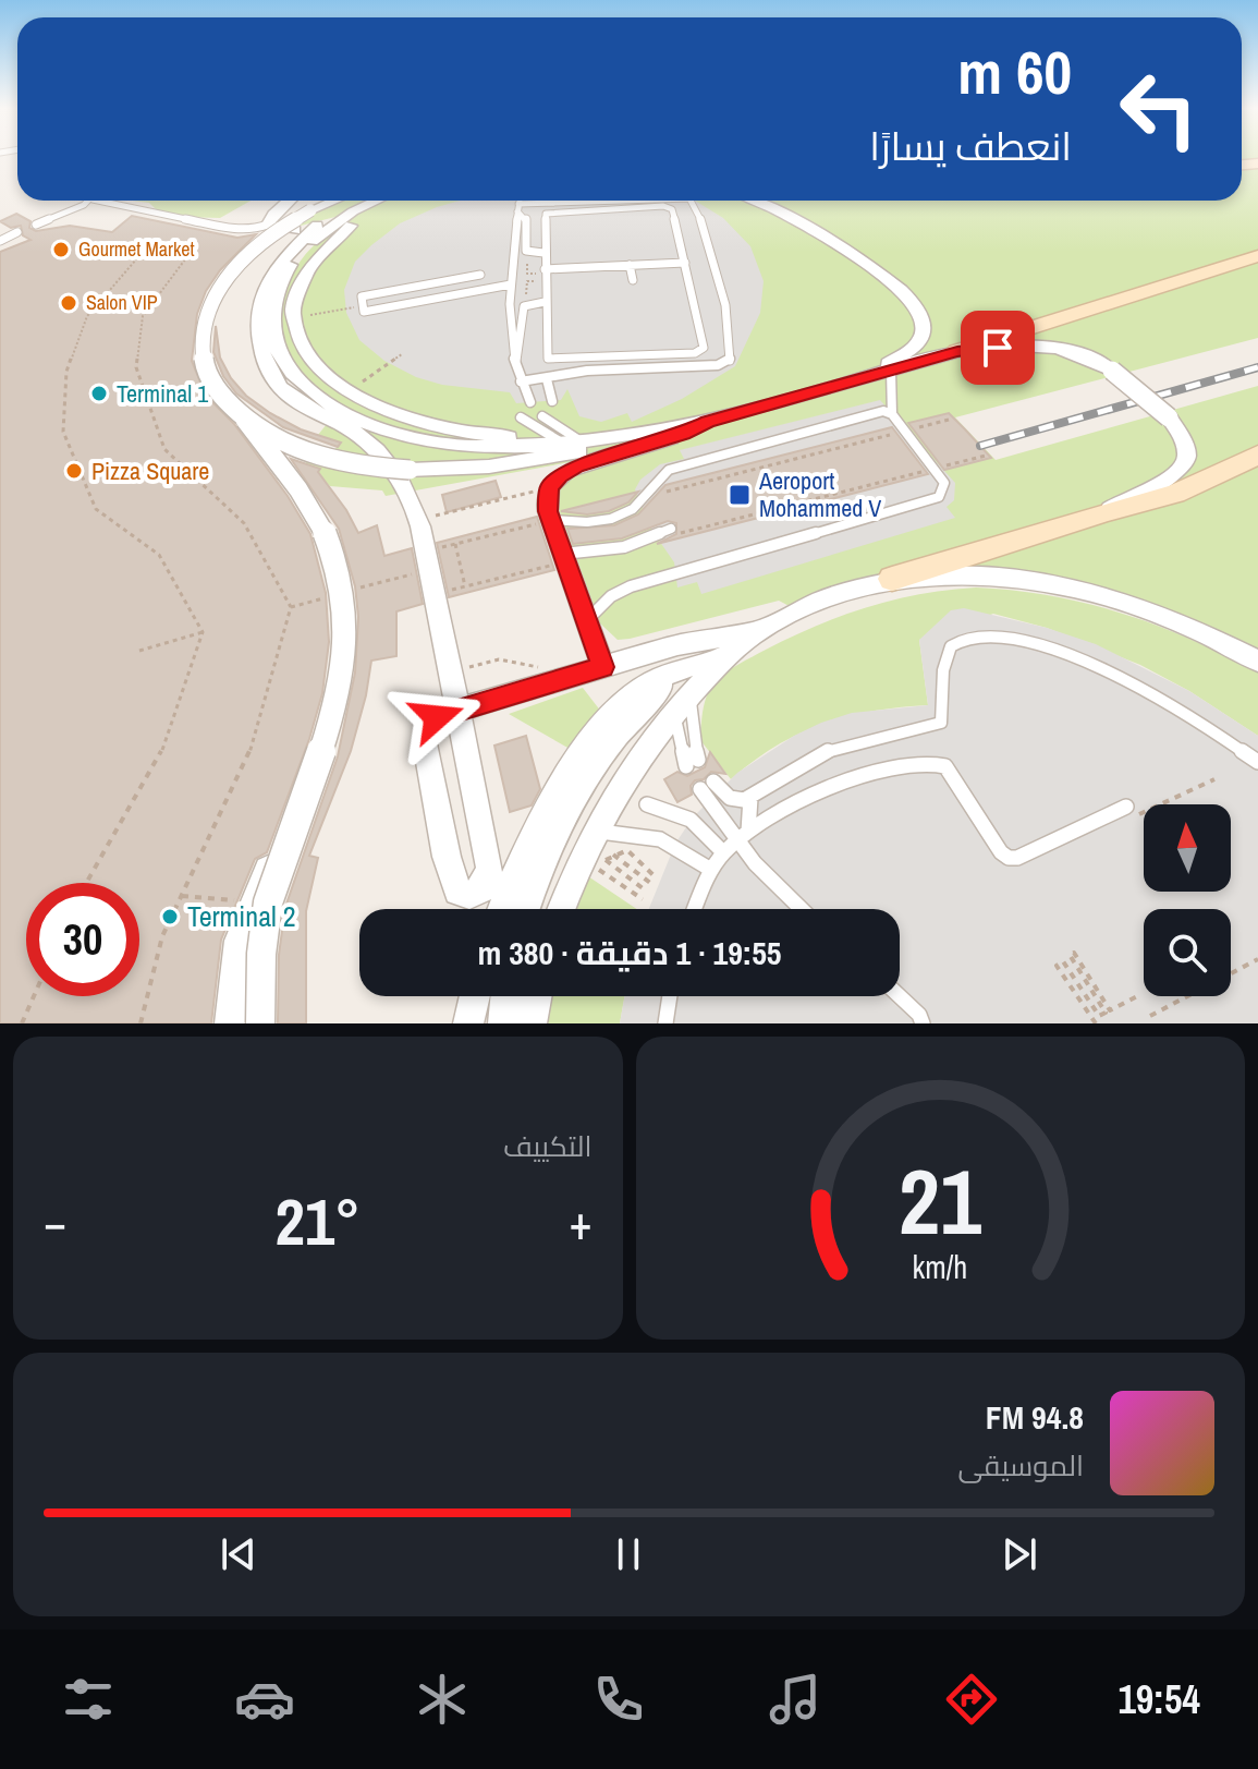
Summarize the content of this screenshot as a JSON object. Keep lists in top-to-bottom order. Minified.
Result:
{"places":{"other":["Gourmet Market","Salon VIP","Terminal 1","Pizza Square","Terminal 2"],"transit":["Aeroport Mohammed V"]},"north":"top","page":{"turn":["60 m","انعطف يسارًا"],"limit":"30","trip":"19:55 · 1 دقيقة · 380 m","tile":"التكييف","heat":["−","21°","+"],"song":["94.8 FM","الموسيقى"],"tabs":"19:54","gauge":["21","km/h"]}}
